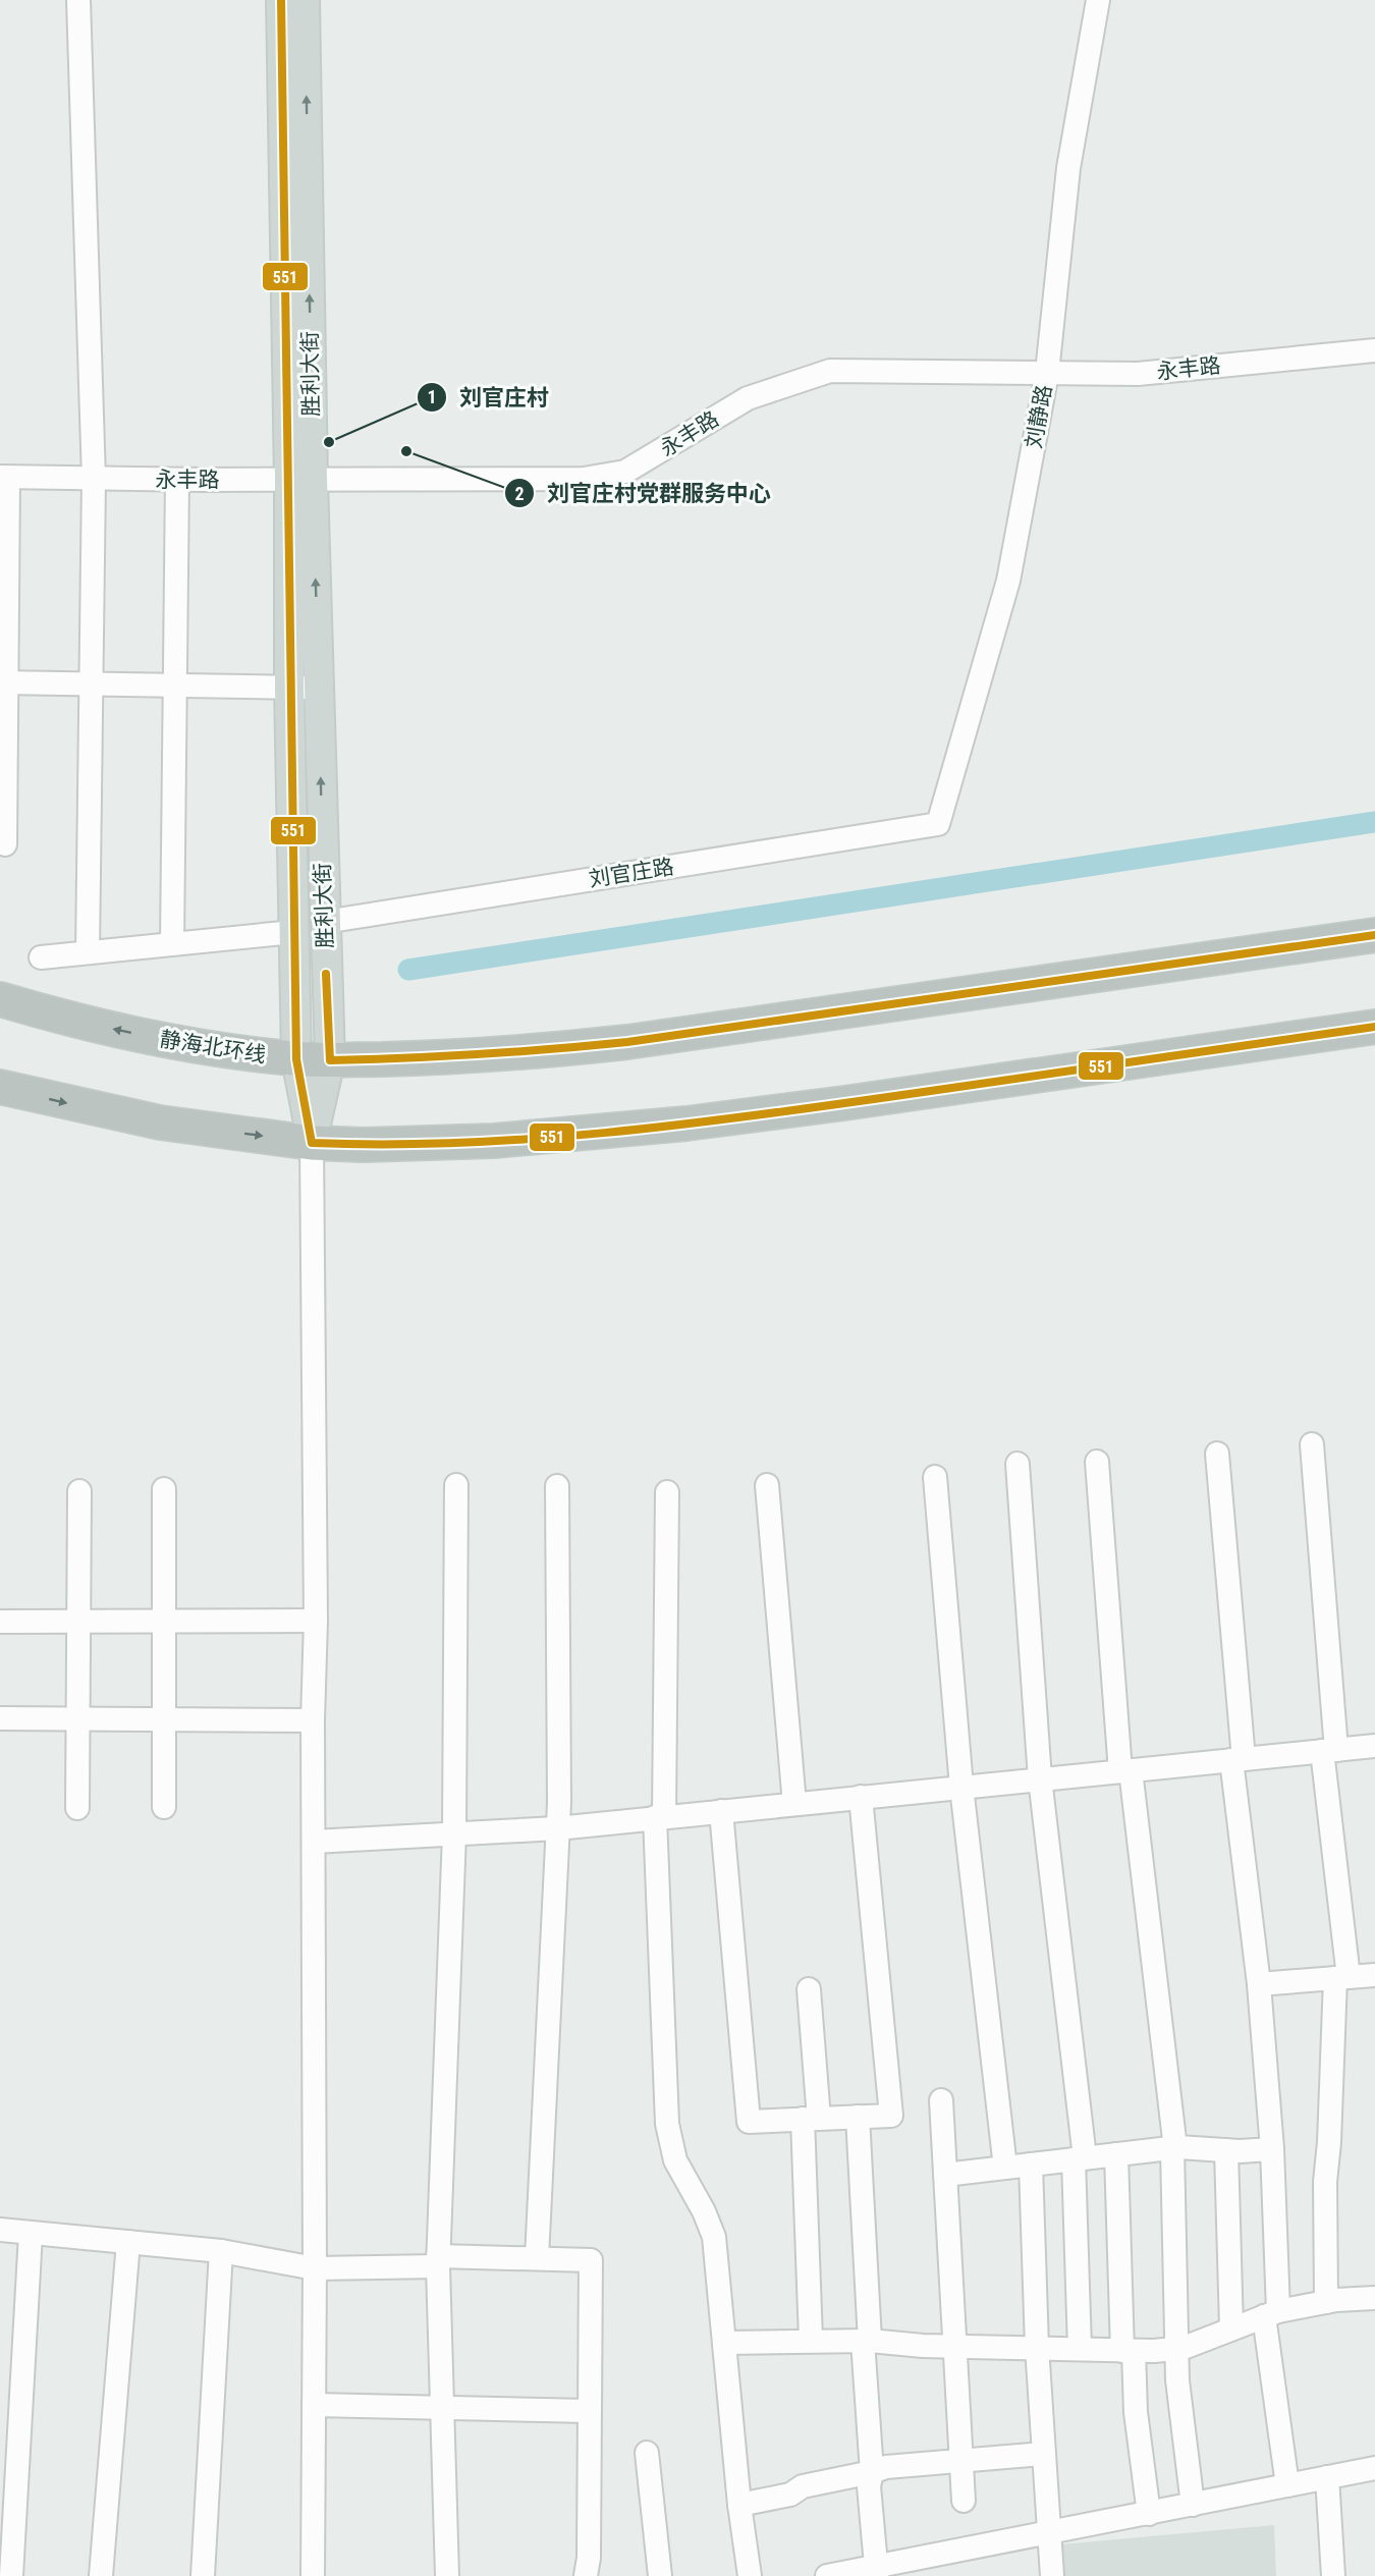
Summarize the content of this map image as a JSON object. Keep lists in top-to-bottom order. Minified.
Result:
{"streets":{"highway":["静海北环线"],"main road":["胜利大街"],"street":["永丰路","刘静路","刘官庄路"]},"crossings":[["永丰路","胜利大街"],["永丰路","刘静路"],["胜利大街","刘官庄路"],["胜利大街","静海北环线"],["刘静路","刘官庄路"]],"places":["刘官庄村","刘官庄村党群服务中心"],"lines":["transit line 551"]}
